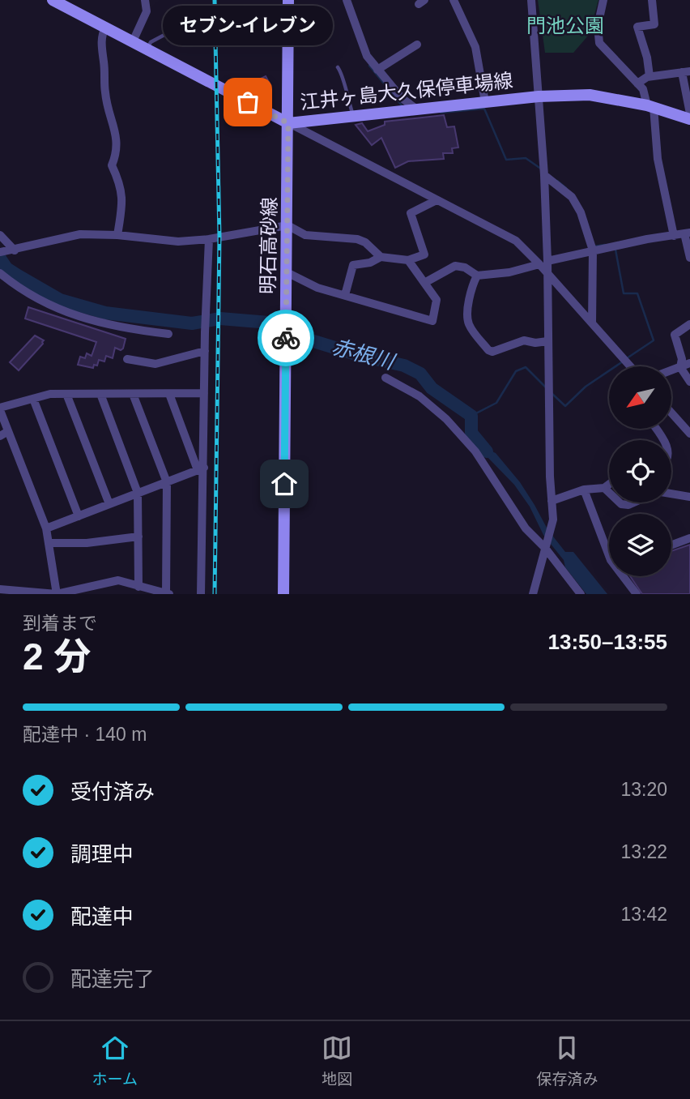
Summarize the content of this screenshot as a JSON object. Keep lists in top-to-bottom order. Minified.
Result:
{"streets":{"main road":["江井ヶ島大久保停車場線","明石高砂線"]},"crossings":[["江井ヶ島大久保停車場線","明石高砂線"]],"water":["赤根川"],"parks":["門池公園"],"places":["セブン-イレブン"],"north":"bottom left","page":{"bubble":"セブン-イレブン","heading":["2 分","到着まで","13:50–13:55"],"bar":"配達中 · 140 m","list":[["受付済み","13:20"],["調理中","13:22"],["配達中","13:42"],"配達完了"],"tabs":["ホーム","地図","保存済み"]}}
